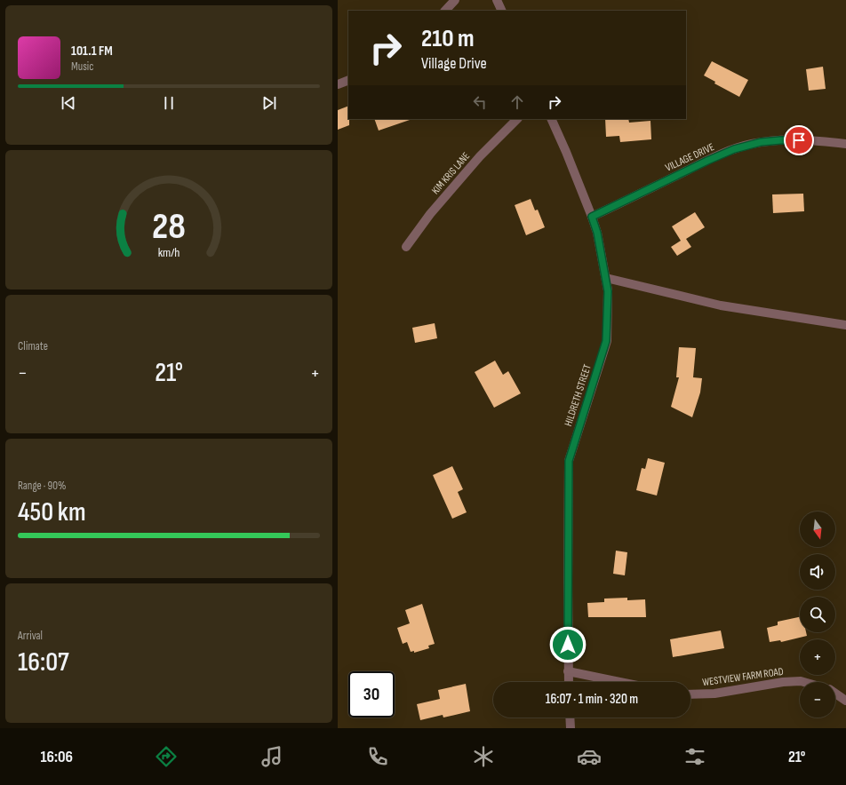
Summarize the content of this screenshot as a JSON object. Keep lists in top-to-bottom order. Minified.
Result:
{"streets":{"street":["VILLAGE DRIVE","KIM KRIS LANE","HILDRETH STREET","WESTVIEW FARM ROAD"]},"crossings":[["VILLAGE DRIVE","HILDRETH STREET"]],"north":"bottom","page":{"turn":["210 m","Village Drive"],"song":["101.1 FM","Music"],"tile":["Climate",["Range · 90%","450 km"],["Arrival","16:07"]],"heat":["−","21°","+"],"map_buttons":["+","−"],"limit":"30","trip":"16:07 · 1 min · 320 m","tabs":["16:06","21°"],"gauge":["28","km/h"]}}
